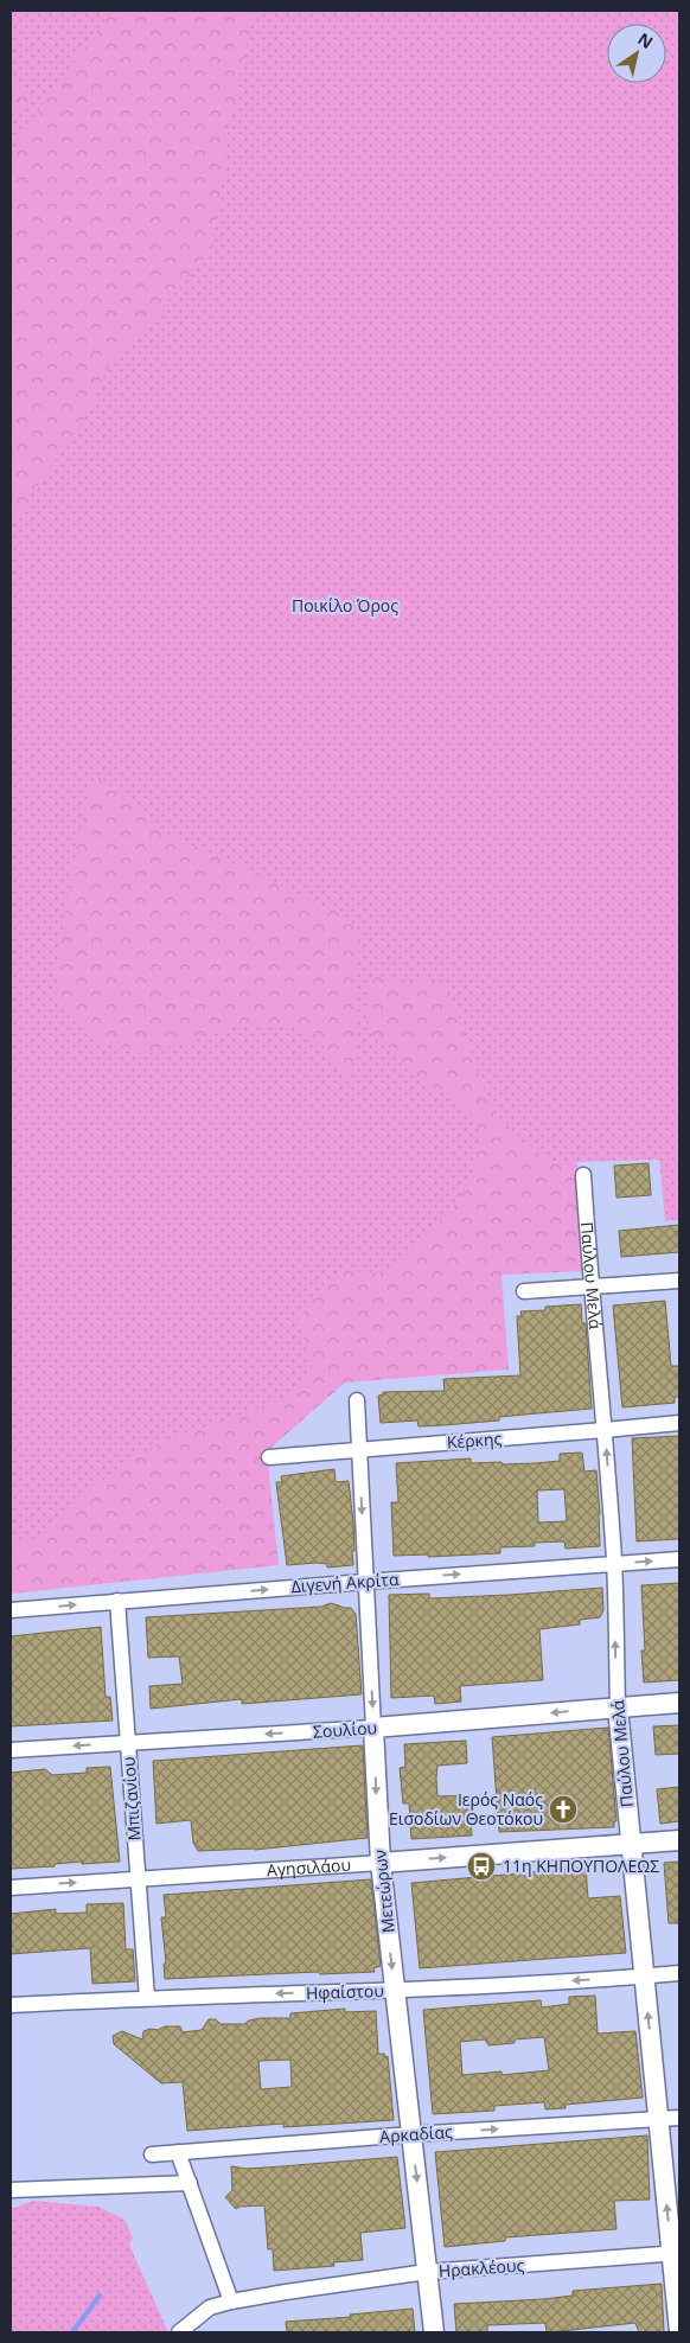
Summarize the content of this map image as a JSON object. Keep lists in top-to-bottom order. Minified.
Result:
{"streets":{"street":["Παύλου Μελά","Κέρκης","Διγενή Ακρίτα","Σουλίου","Μπιζανίου","Αγησιλάου","Μετεώρων","Ηφαίστου","Αρκαδίας","Ηρακλέους"]},"crossings":[["Παύλου Μελά","Κέρκης"],["Παύλου Μελά","Διγενή Ακρίτα"],["Παύλου Μελά","Σουλίου"],["Παύλου Μελά","Αγησιλάου"],["Παύλου Μελά","Ηφαίστου"],["Παύλου Μελά","Αρκαδίας"],["Παύλου Μελά","Ηρακλέους"],["Κέρκης","Μετεώρων"],["Διγενή Ακρίτα","Μπιζανίου"],["Διγενή Ακρίτα","Μετεώρων"],["Σουλίου","Μπιζανίου"],["Σουλίου","Μετεώρων"],["Μπιζανίου","Αγησιλάου"],["Μπιζανίου","Ηφαίστου"],["Αγησιλάου","Μετεώρων"],["Μετεώρων","Ηφαίστου"],["Μετεώρων","Αρκαδίας"],["Μετεώρων","Ηρακλέους"]],"one_way":["Παύλου Μελά","Διγενή Ακρίτα","Σουλίου","Αγησιλάου","Μετεώρων","Ηφαίστου","Αρκαδίας"],"parks":["Ποικίλο Όρος"],"places":{"church":["Ιερός Ναός Εισοδίων Θεοτόκου"],"bus stop":["11η ΚΗΠΟΥΠΟΛΕΩΣ"]},"north":"top right"}
